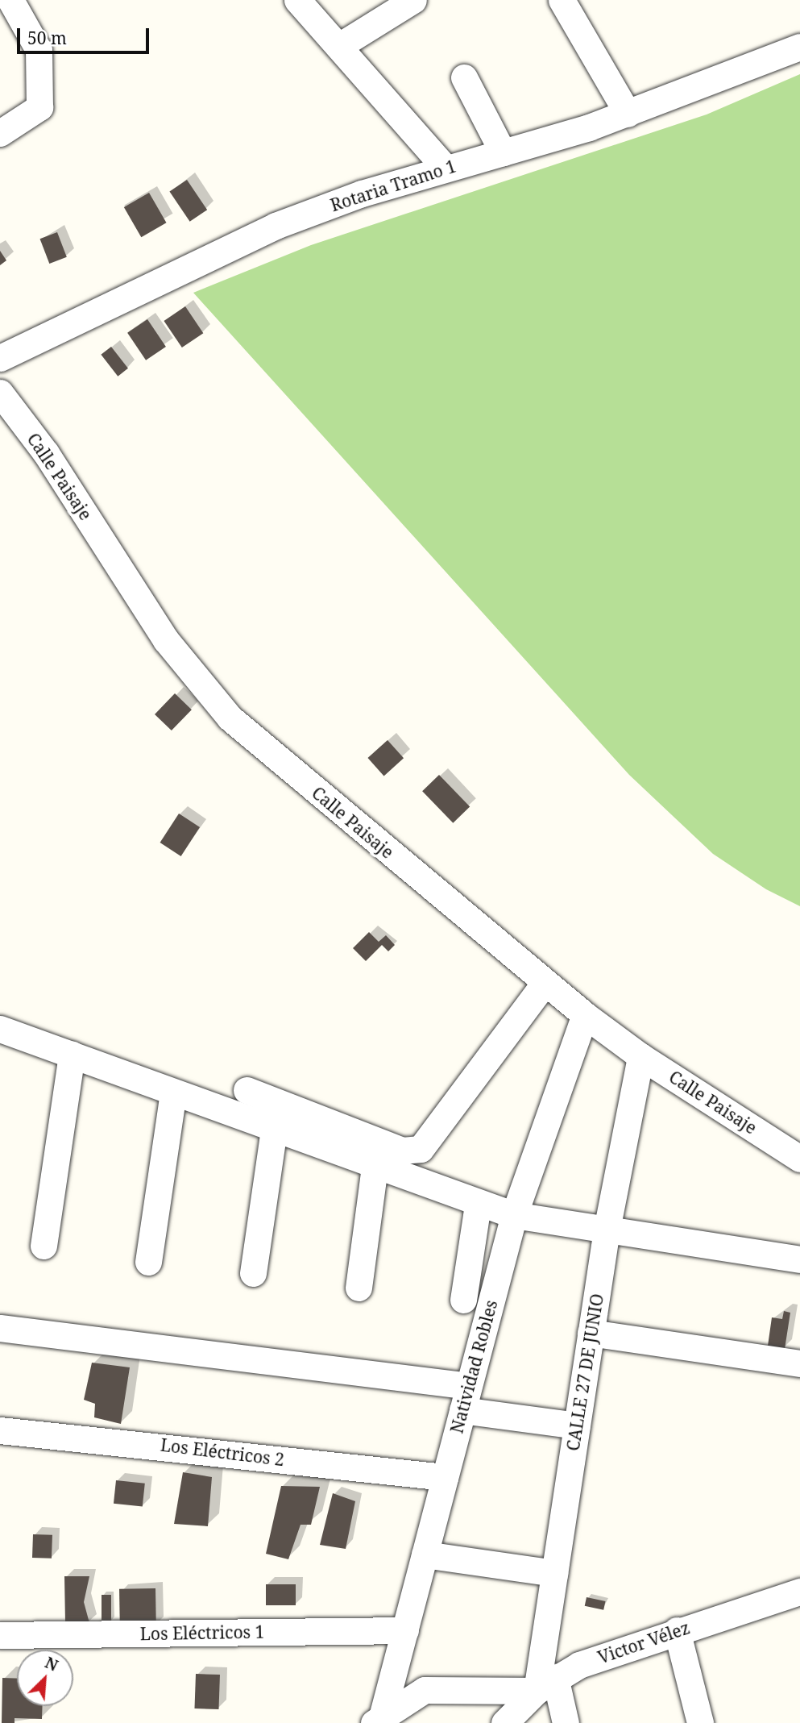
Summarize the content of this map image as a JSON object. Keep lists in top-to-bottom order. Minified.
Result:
{"streets":{"street":["Rotaria Tramo 1","Calle Paisaje","Natividad Robles","CALLE 27 DE JUNIO","Los Eléctricos 2","Los Eléctricos 1","Victor Vélez"]},"crossings":[["Calle Paisaje","Natividad Robles"],["Calle Paisaje","CALLE 27 DE JUNIO"],["Natividad Robles","Los Eléctricos 2"],["Natividad Robles","Los Eléctricos 1"],["CALLE 27 DE JUNIO","Victor Vélez"]],"scale_bar":"50 m","north":"top right"}
